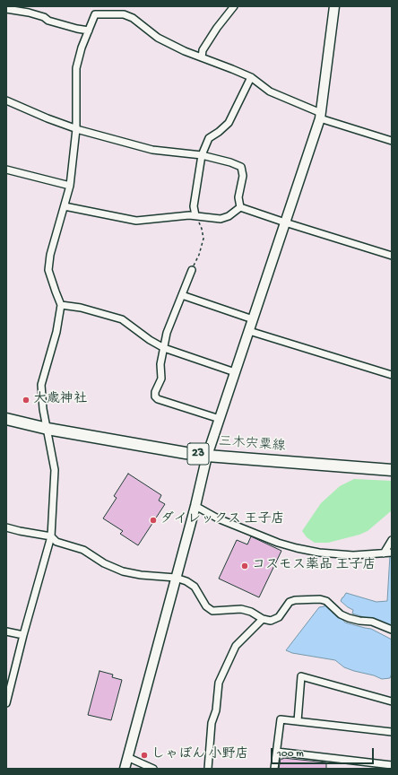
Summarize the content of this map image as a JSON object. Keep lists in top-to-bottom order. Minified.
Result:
{"streets":{"main road":["三木宍粟線","23"]},"places":["大歳神社","ダイレックス 王子店","コスモス薬品 王子店","しゃぼん 小野店"],"scale_bar":"100 m"}
